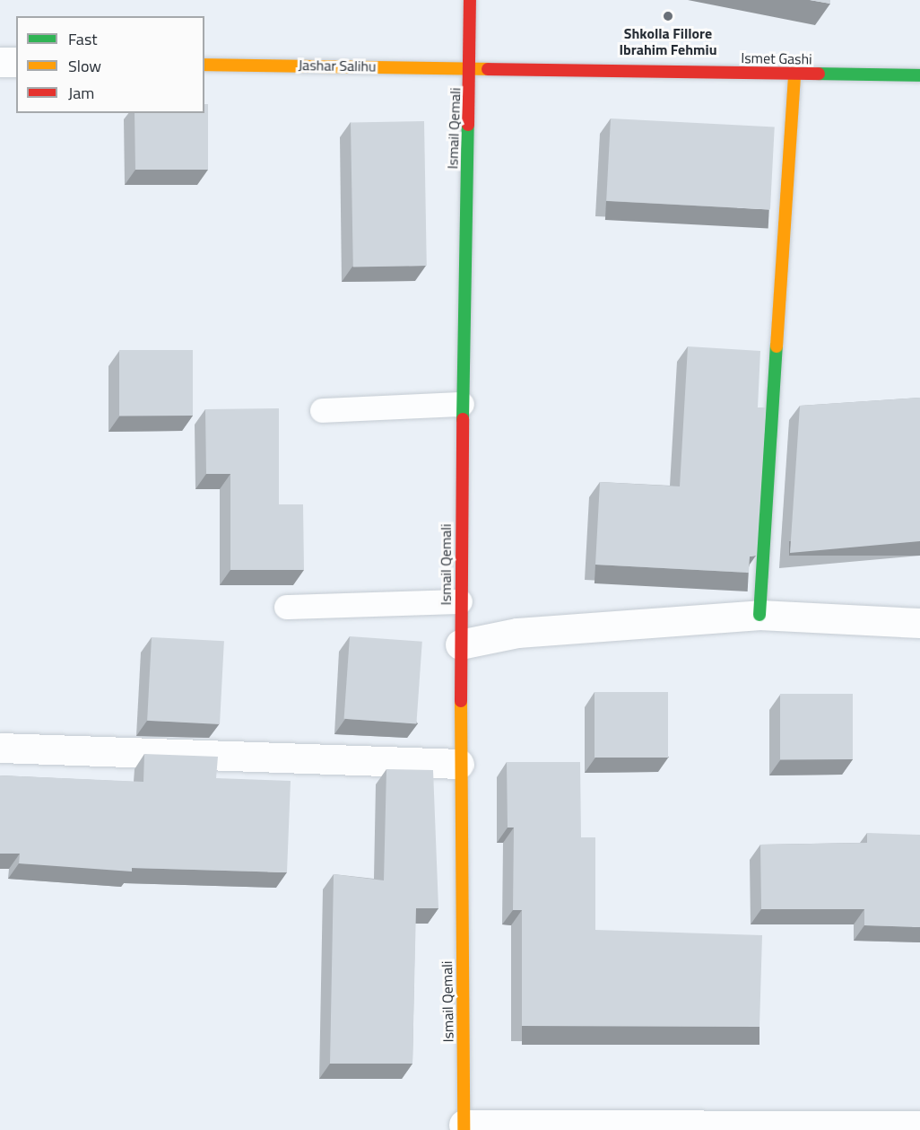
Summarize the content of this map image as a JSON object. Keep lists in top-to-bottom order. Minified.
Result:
{"streets":{"street":["Ismet Gashi","Jashar Salihu","Ismail Qemali"]},"crossings":[["Ismet Gashi","Jashar Salihu"],["Ismet Gashi","Ismail Qemali"],["Jashar Salihu","Ismail Qemali"]],"places":["Shkolla Fillore Ibrahim Fehmiu"],"legend":["Fast","Slow","Jam"]}
